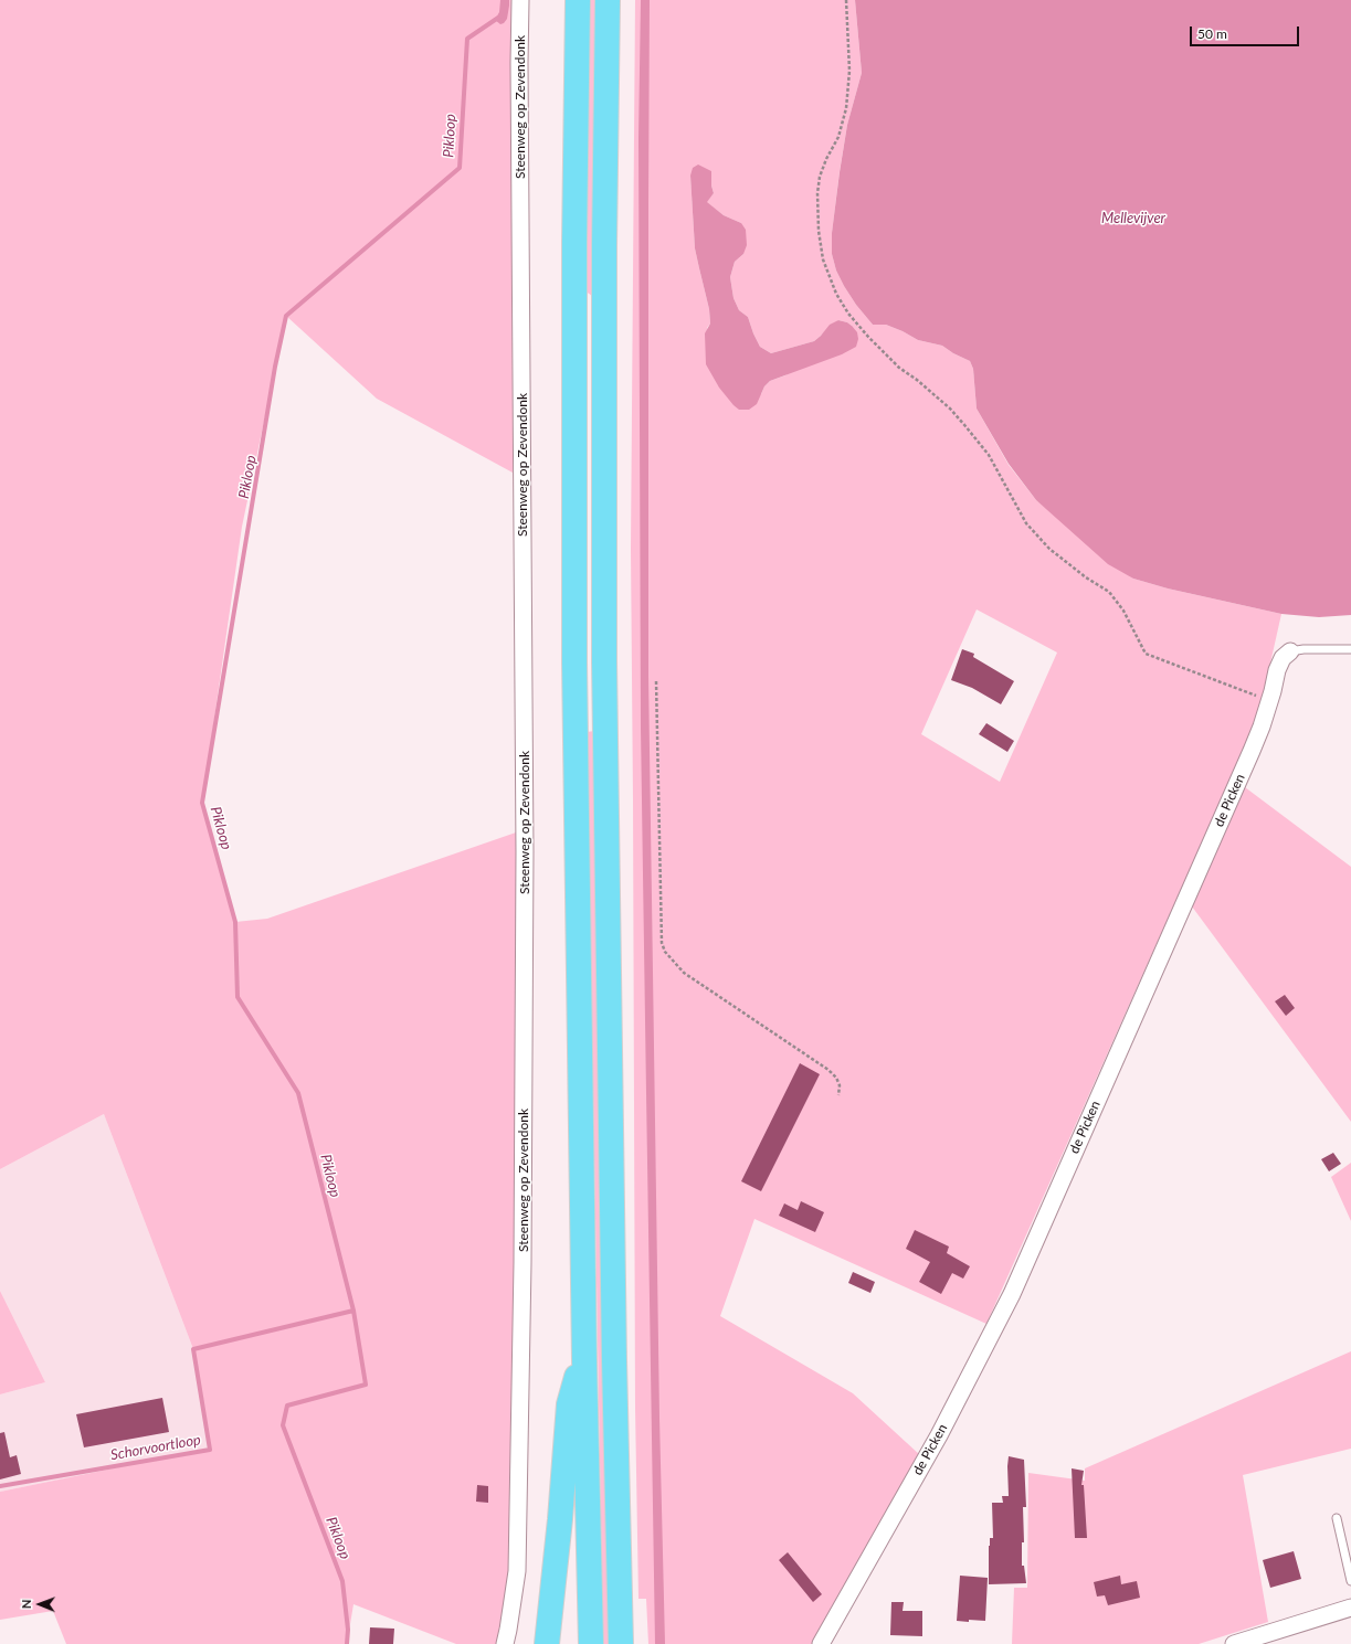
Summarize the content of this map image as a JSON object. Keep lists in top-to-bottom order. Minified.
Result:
{"streets":{"street":["Steenweg op Zevendonk","de Picken"]},"water":["Pikloop","Mellevijver","Schorvoortloop"],"scale_bar":"50 m","north":"left"}
